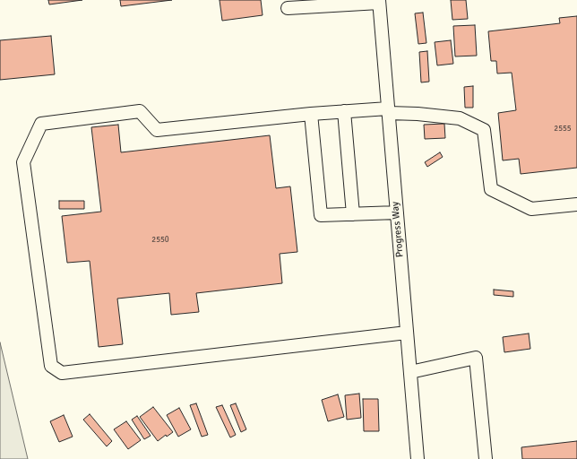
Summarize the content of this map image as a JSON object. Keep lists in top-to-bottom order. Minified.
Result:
{"streets":{"street":["Progress Way"]},"house_numbers":["2555","2550"]}
